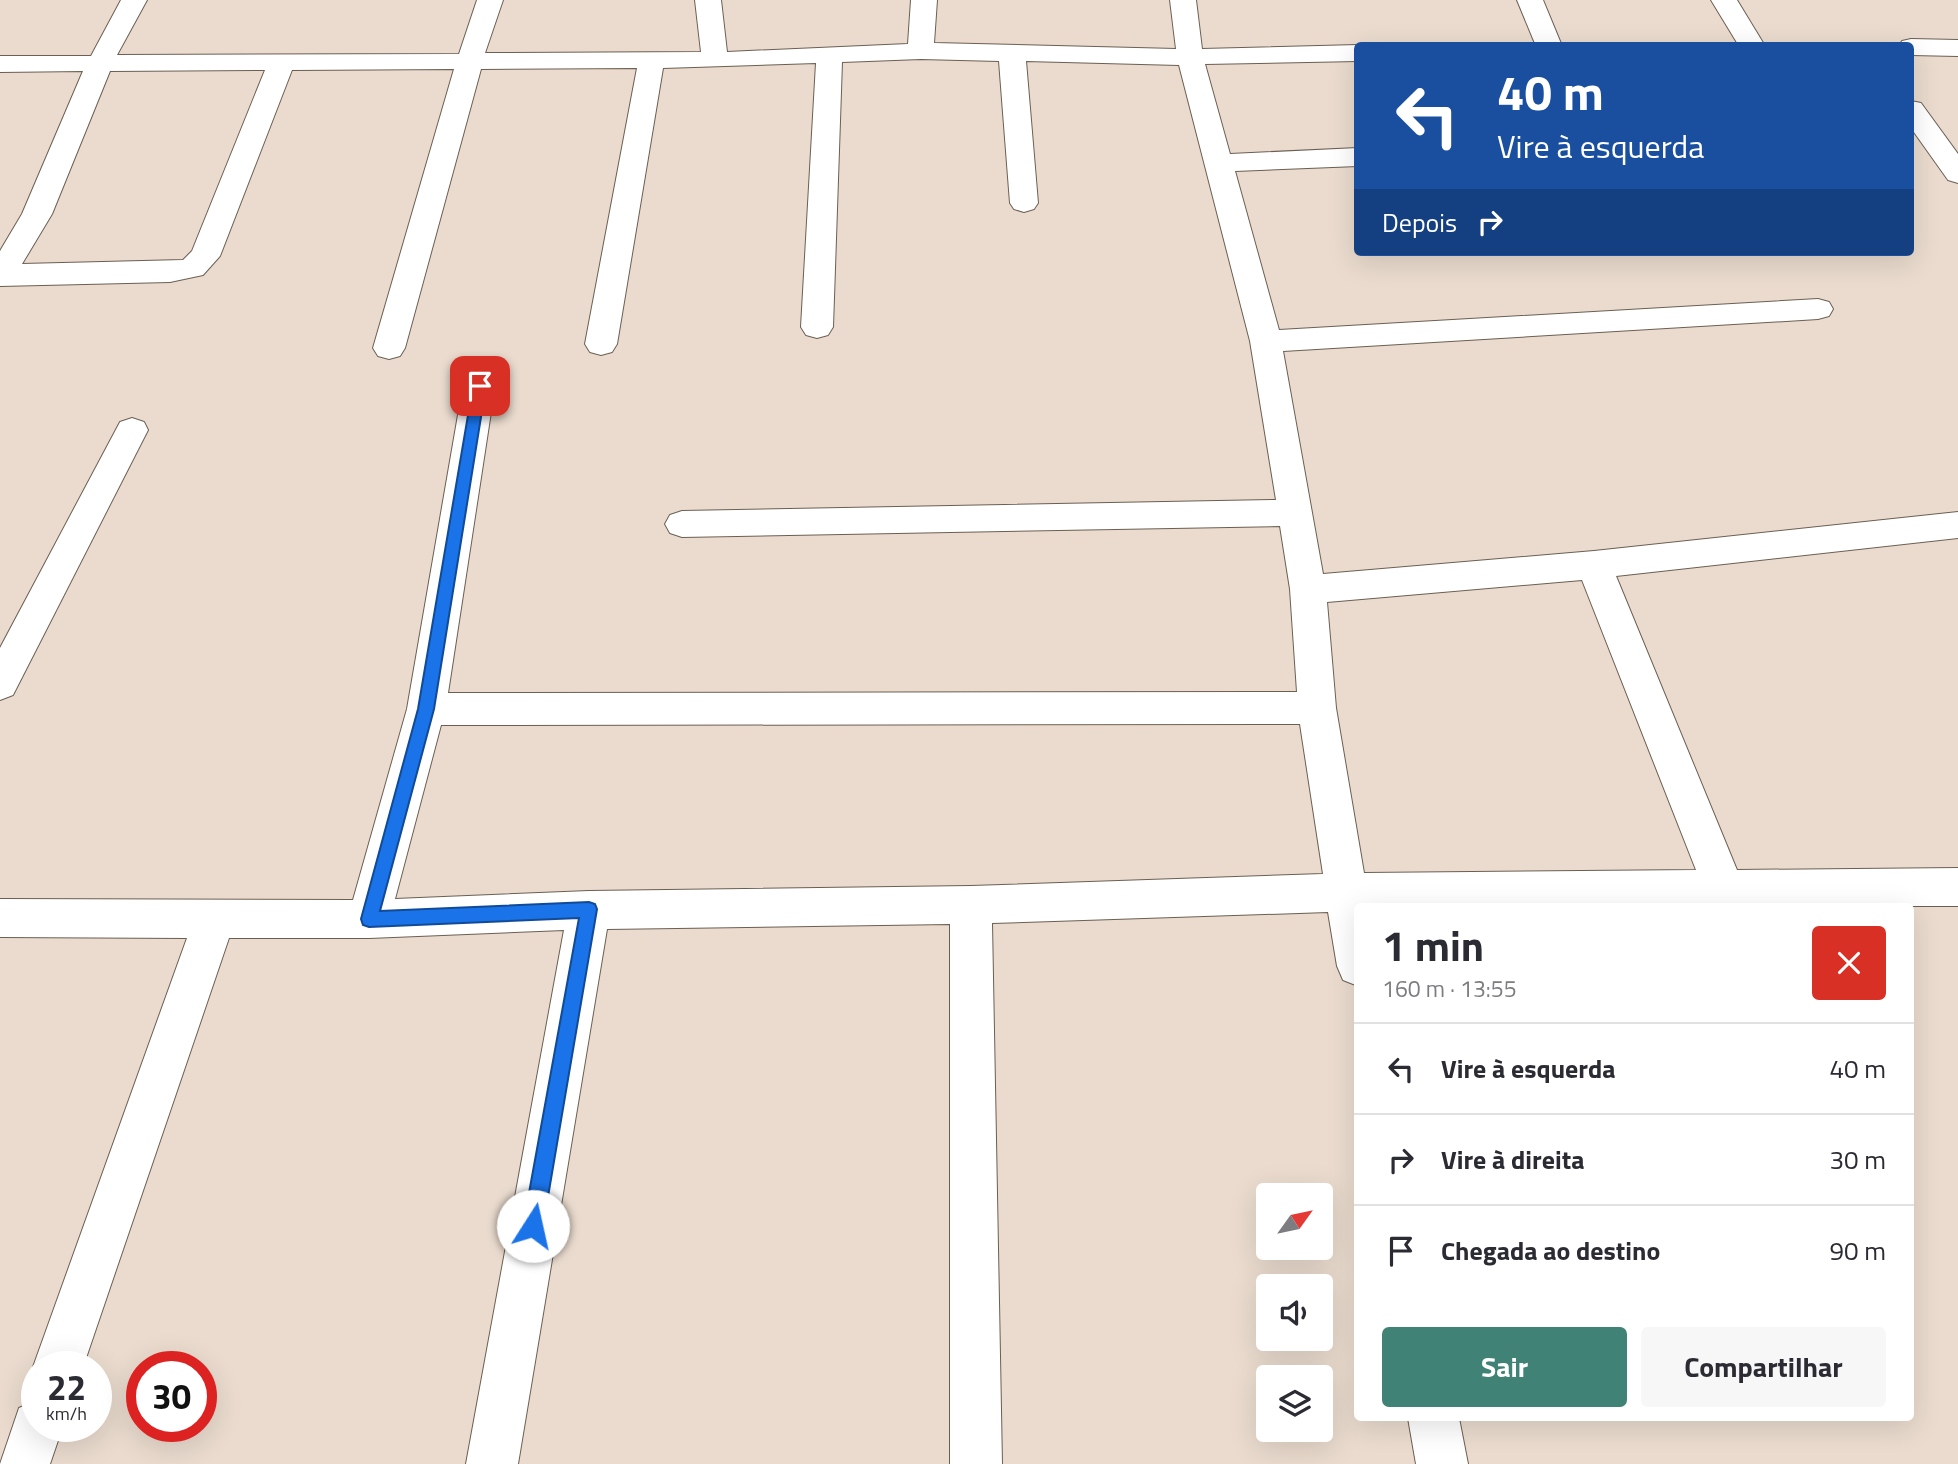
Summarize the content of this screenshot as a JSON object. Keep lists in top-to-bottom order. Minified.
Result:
{"north":"top right","page":{"turn":["40 m","Vire à esquerda"],"then":"Depois","heading":["1 min","160 m · 13:55"],"list":[{"name":"Vire à esquerda","value":"40 m"},{"name":"Vire à direita","value":"30 m"},{"name":"Chegada ao destino","value":"90 m"}],"buttons":["Sair","Compartilhar"],"speed":"22 km/h","limit":"30"}}
